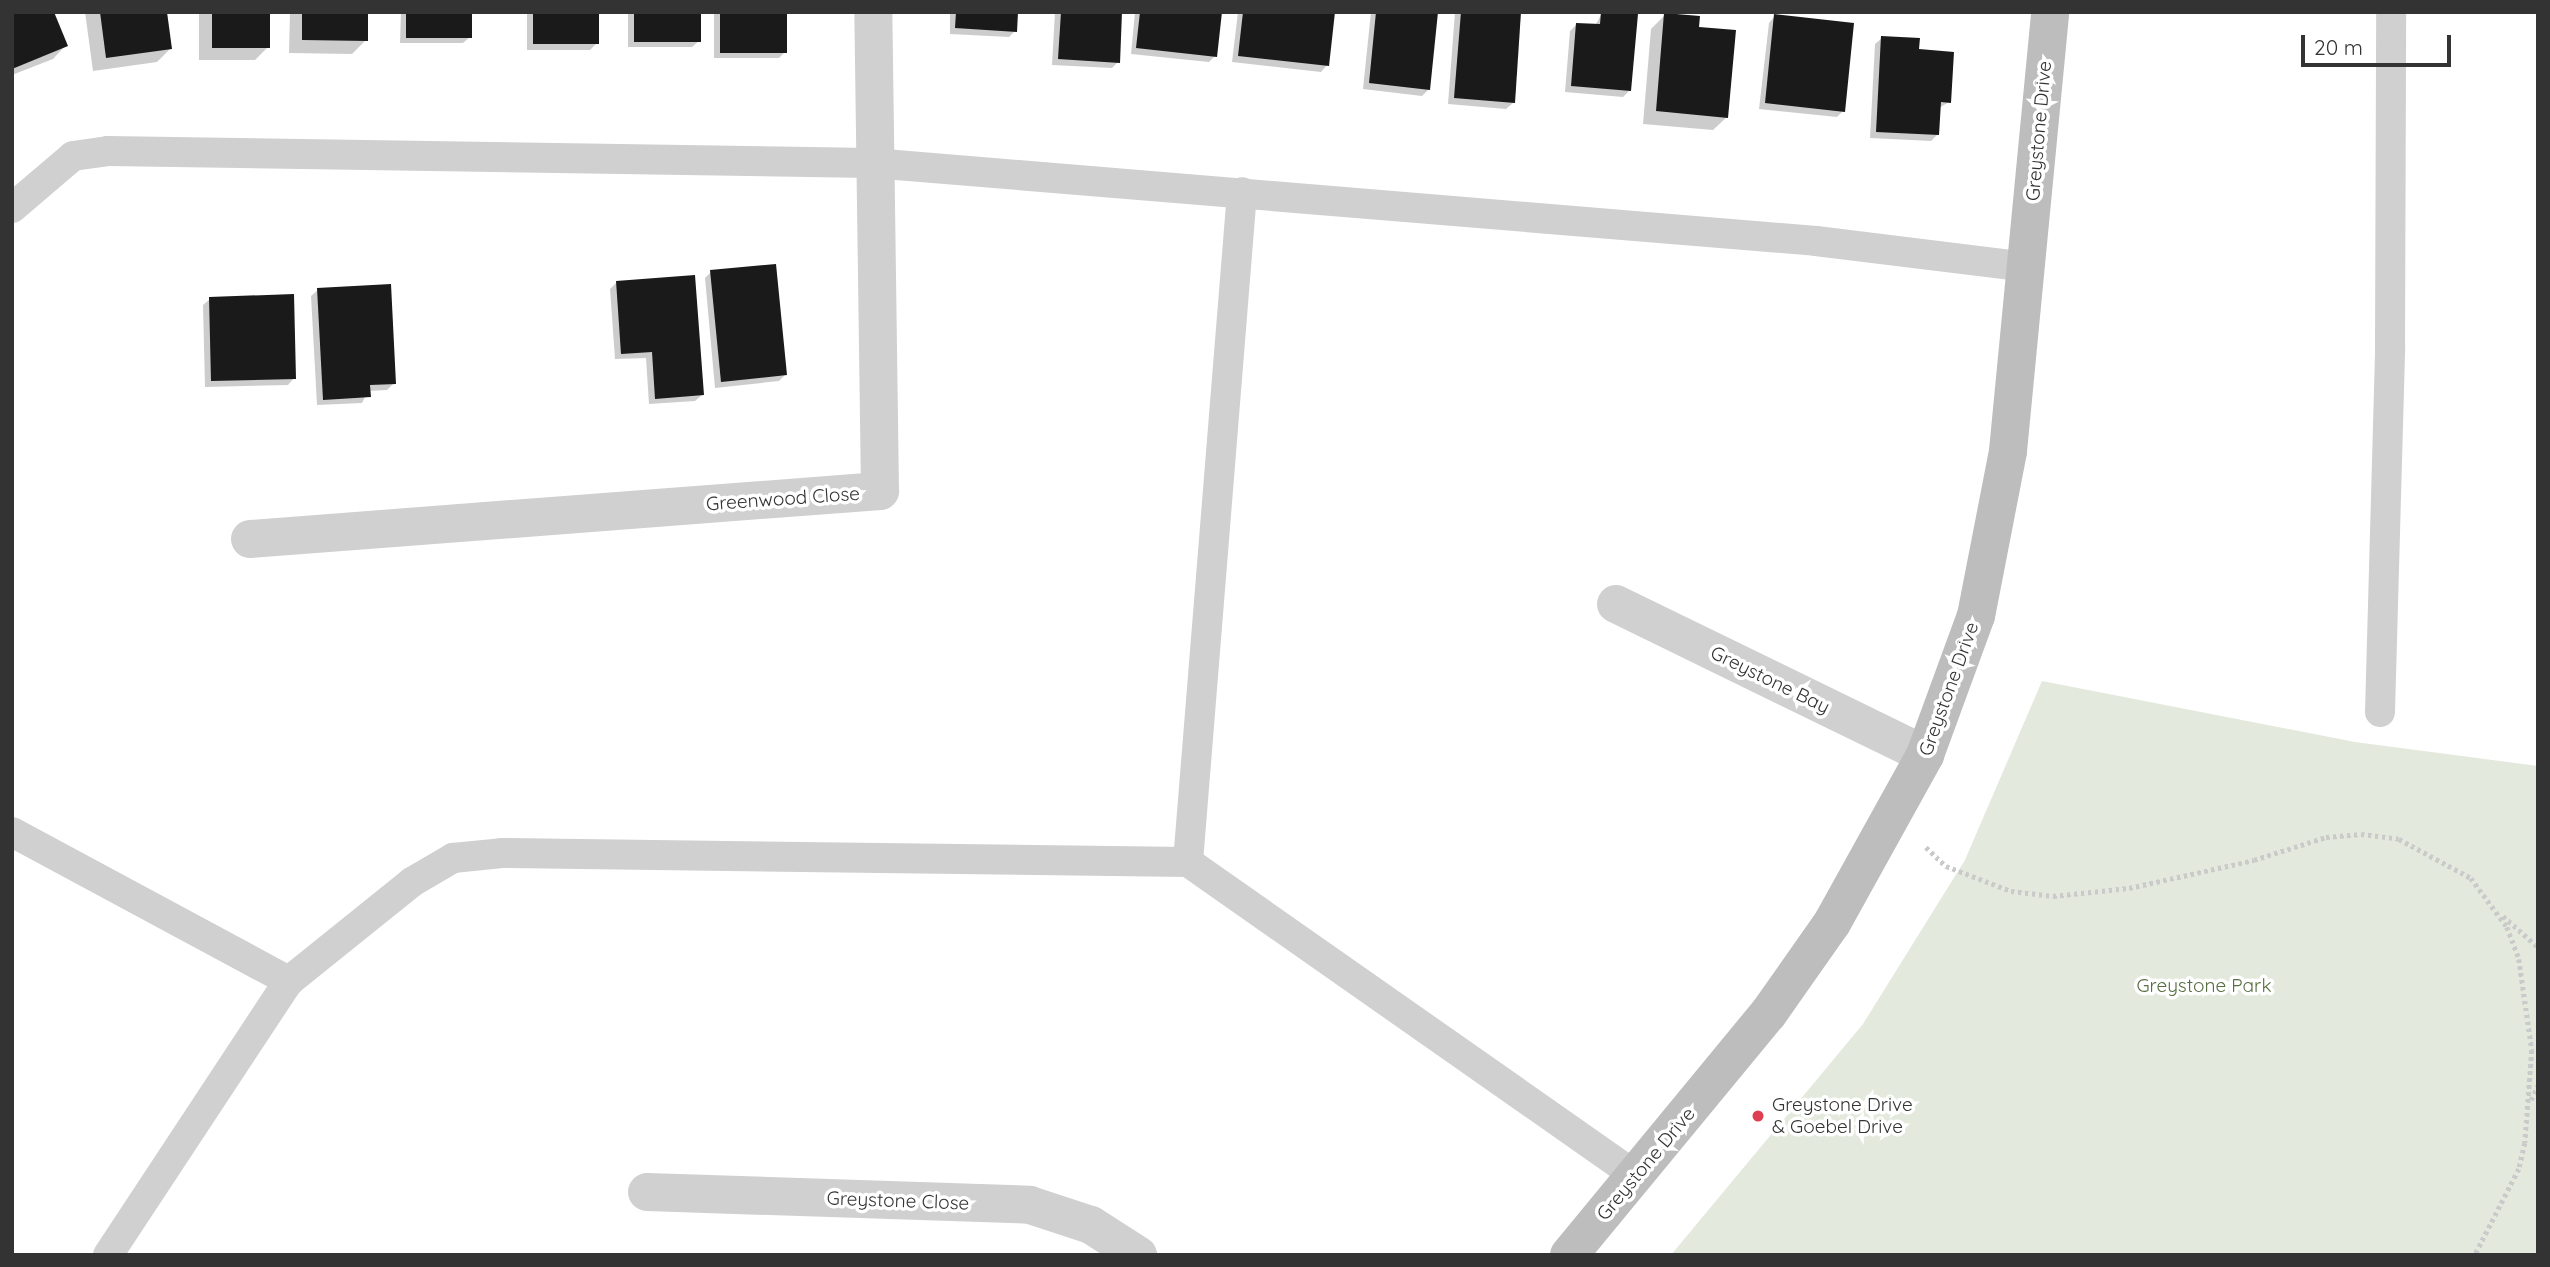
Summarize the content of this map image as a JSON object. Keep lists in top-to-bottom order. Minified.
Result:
{"streets":{"street":["Greystone Drive","Greenwood Close","Greystone Bay","Greystone Close"]},"crossings":[["Greystone Drive","Greystone Bay"]],"parks":["Greystone Park"],"places":["Greystone Drive & Goebel Drive"],"scale_bar":"20 m"}
